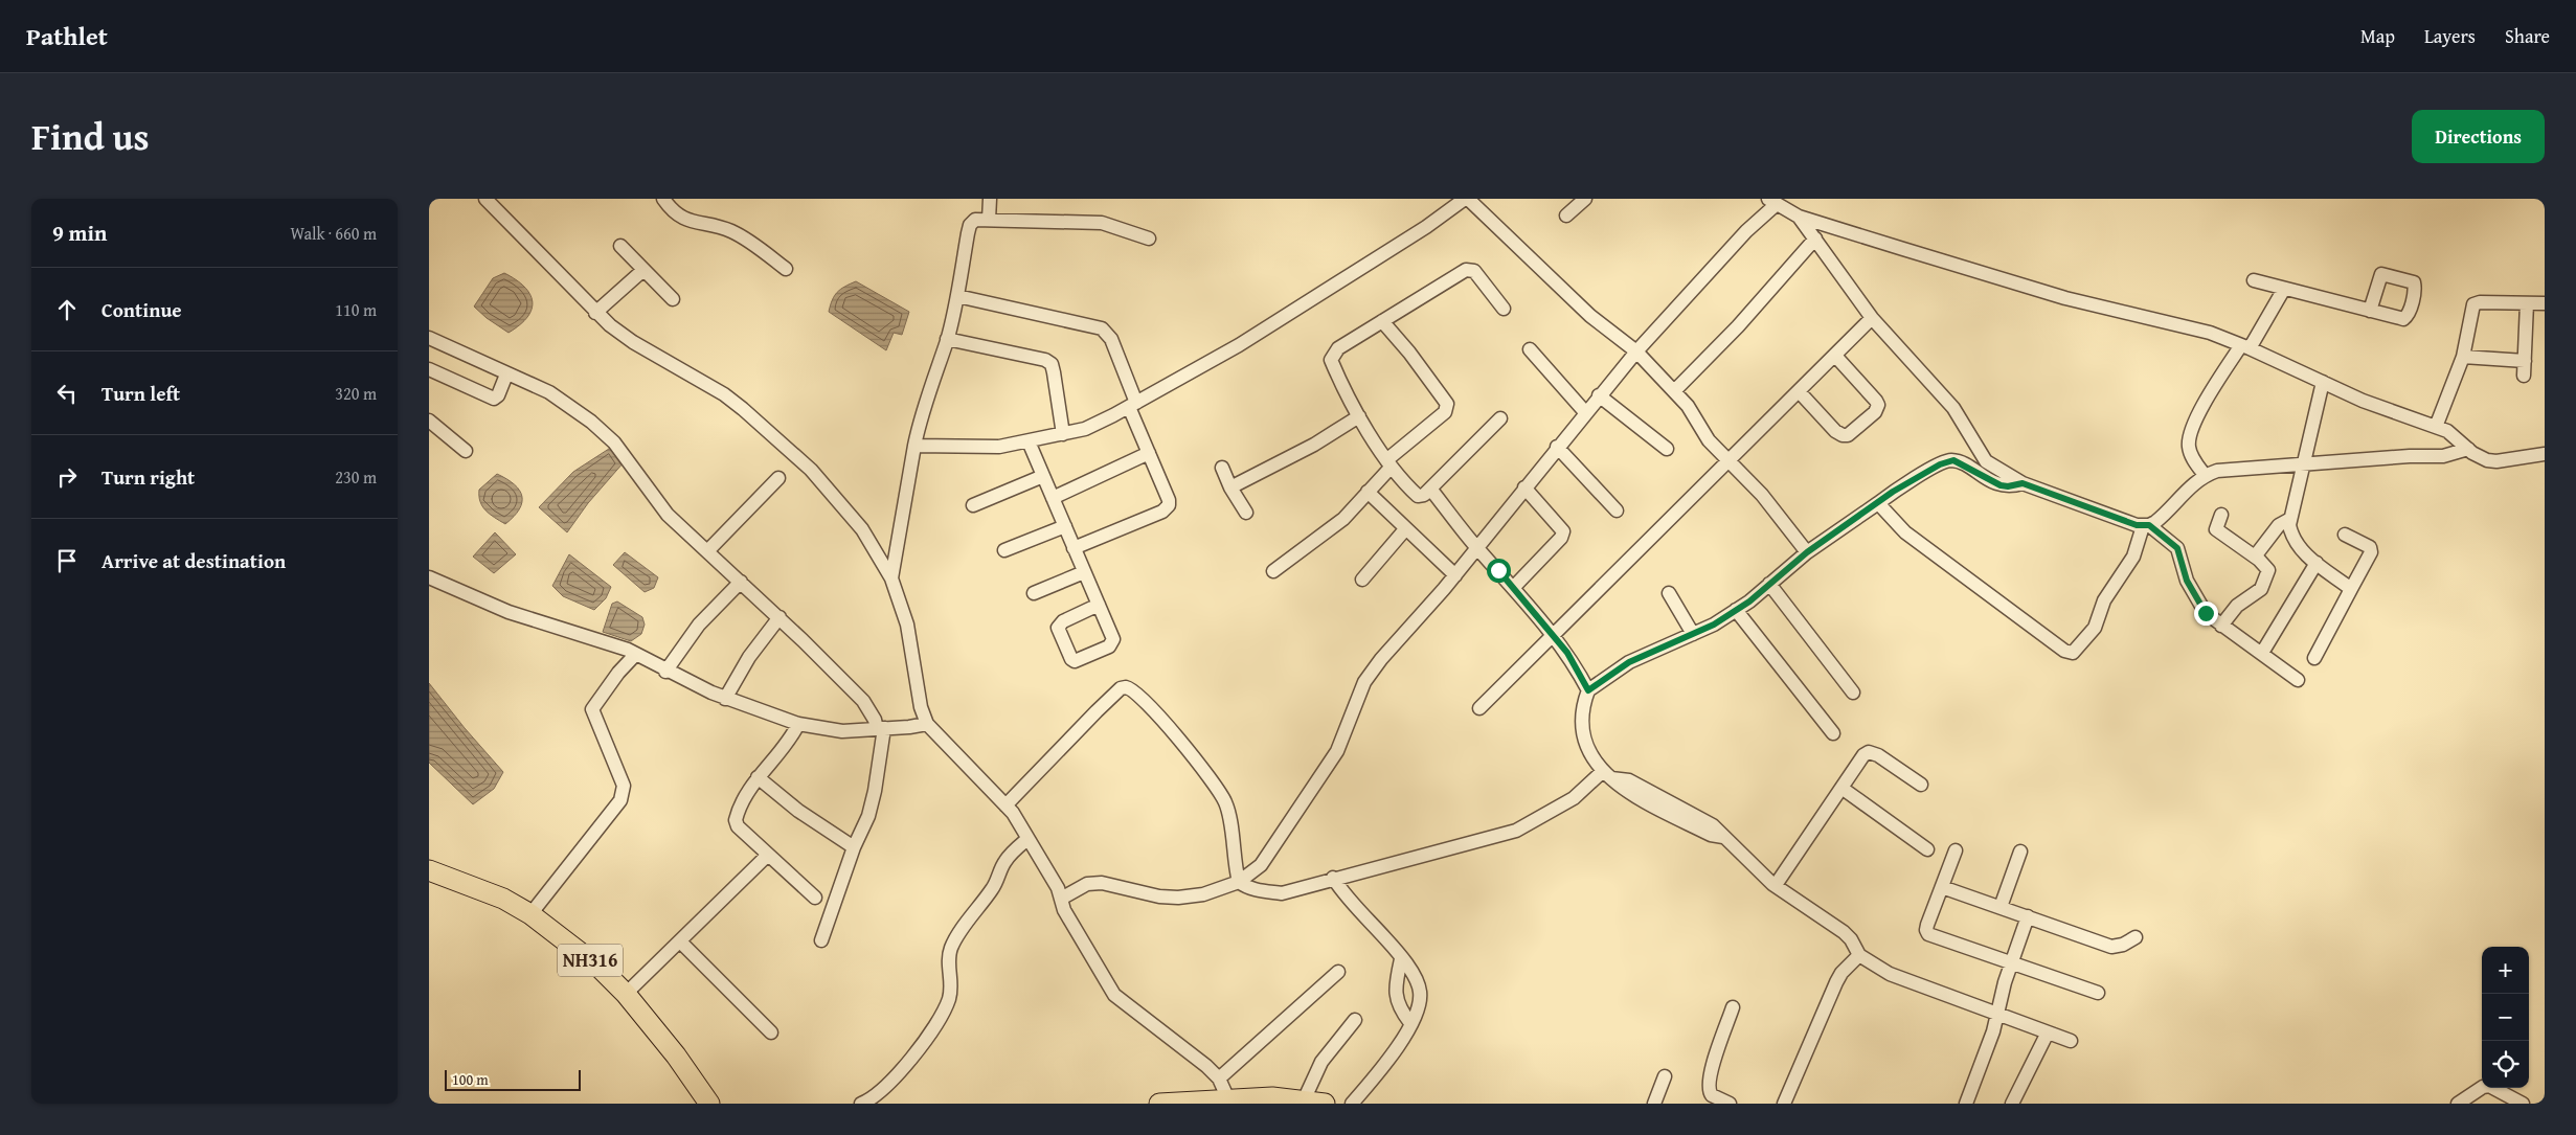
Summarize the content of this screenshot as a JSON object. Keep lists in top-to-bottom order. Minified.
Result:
{"streets":{"highway":["NH316"]},"scale_bar":"100 m","page":{"header":"Pathlet","nav":["Map","Layers","Share"],"title":"Find us","buttons":"Directions","heading":["9 min","Walk · 660 m"],"list":[["Continue","110 m"],["Turn left","320 m"],["Turn right","230 m"],"Arrive at destination"],"map_buttons":["+","−"],"scale":"100 m"}}
